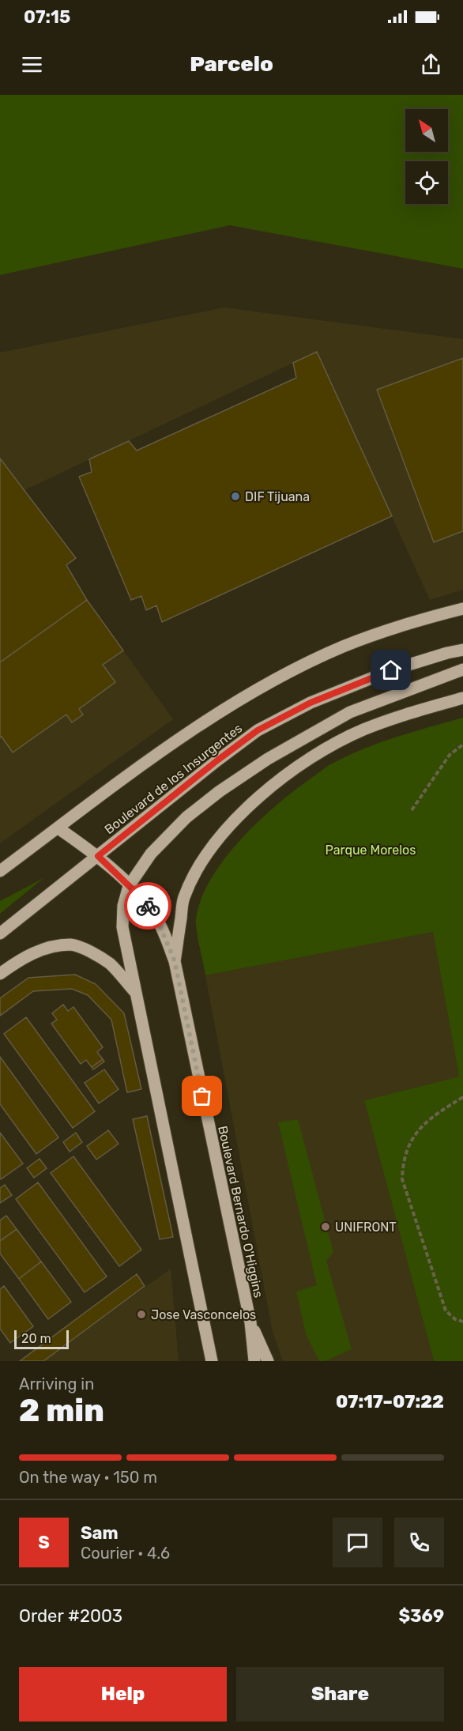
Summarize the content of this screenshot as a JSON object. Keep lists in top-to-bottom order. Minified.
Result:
{"streets":{"main road":["Boulevard de los Insurgentes","Boulevard Bernardo O'Higgins"]},"crossings":[["Boulevard de los Insurgentes","Boulevard Bernardo O'Higgins"]],"parks":["Parque Morelos"],"places":["DIF Tijuana","UNIFRONT","Jose Vasconcelos"],"scale_bar":"20 m","north":"top left","page":{"status":"07:15","header":"Parcelo","scale":"20 m","heading":["2 min","Arriving in","07:17–07:22"],"panel":["Sam","Courier · 4.6","Order #2003","$369"],"bar":"On the way · 150 m","round":"S","buttons":["Help","Share"]}}
